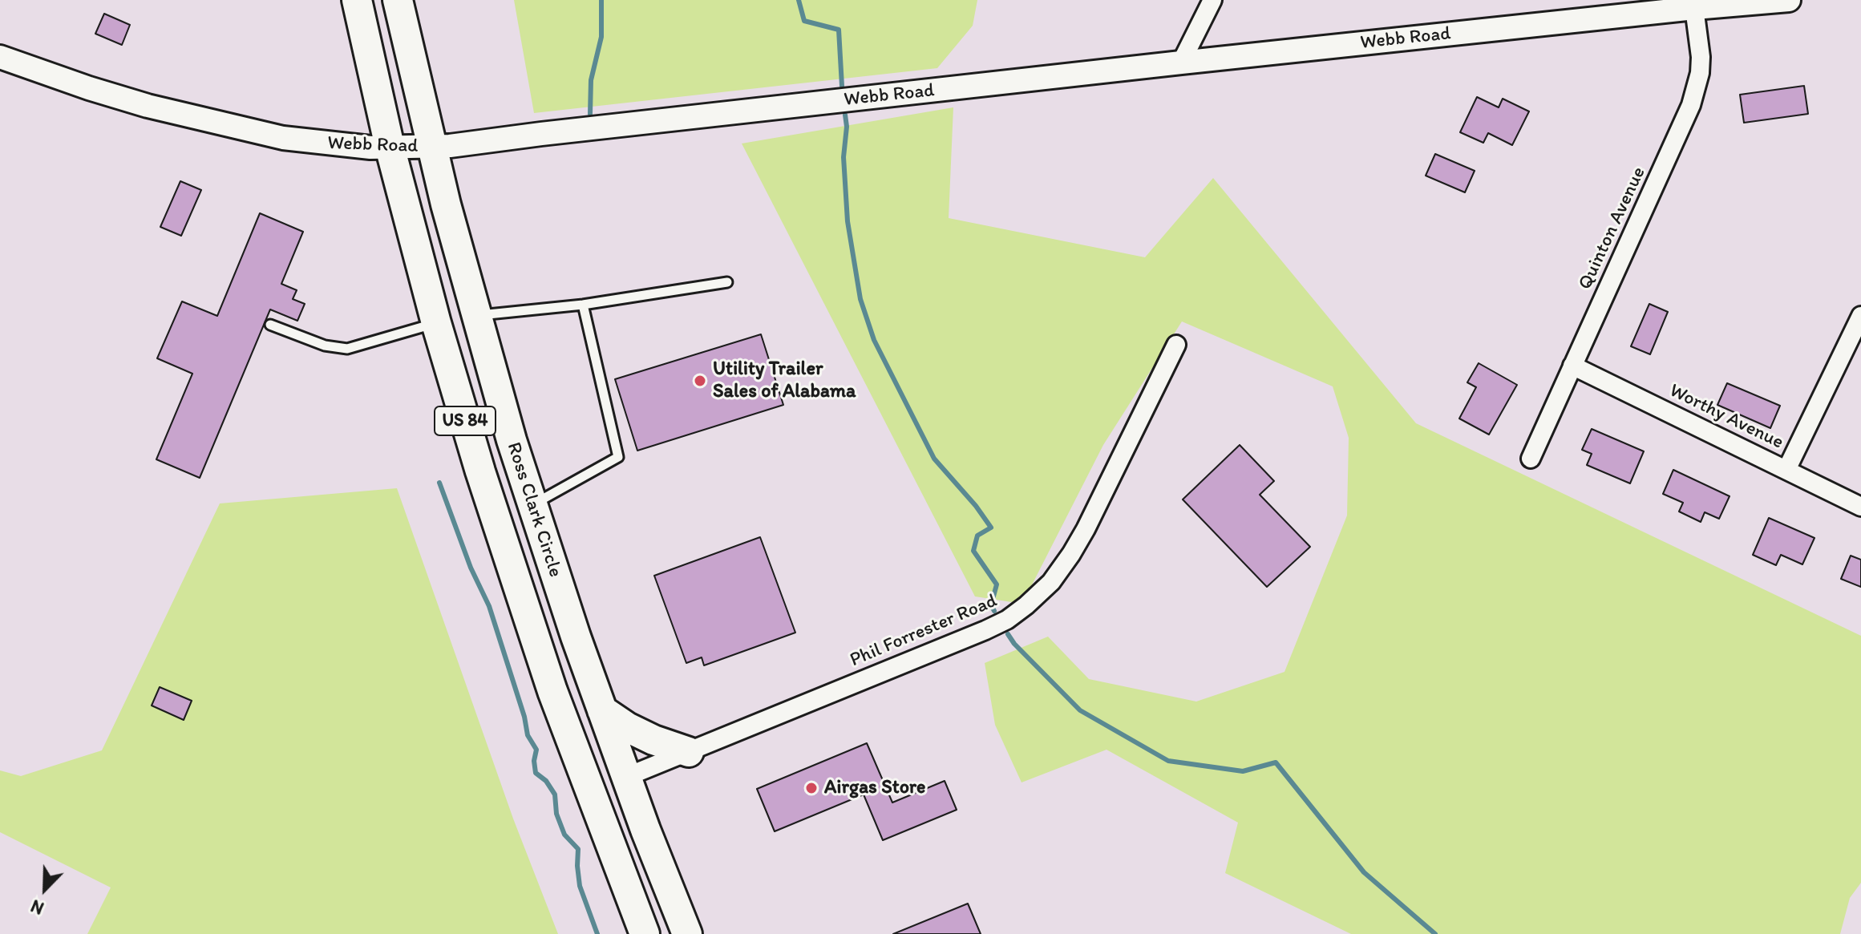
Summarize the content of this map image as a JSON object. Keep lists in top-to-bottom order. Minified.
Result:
{"streets":{"highway":["US 84","Ross Clark Circle"],"street":["Webb Road","Quinton Avenue","Worthy Avenue","Phil Forrester Road"]},"crossings":[["Webb Road","Quinton Avenue"],["Webb Road","Ross Clark Circle"],["Quinton Avenue","Worthy Avenue"],["Ross Clark Circle","Phil Forrester Road"]],"places":["Utility Trailer Sales of Alabama","Airgas Store"],"north":"bottom left"}
